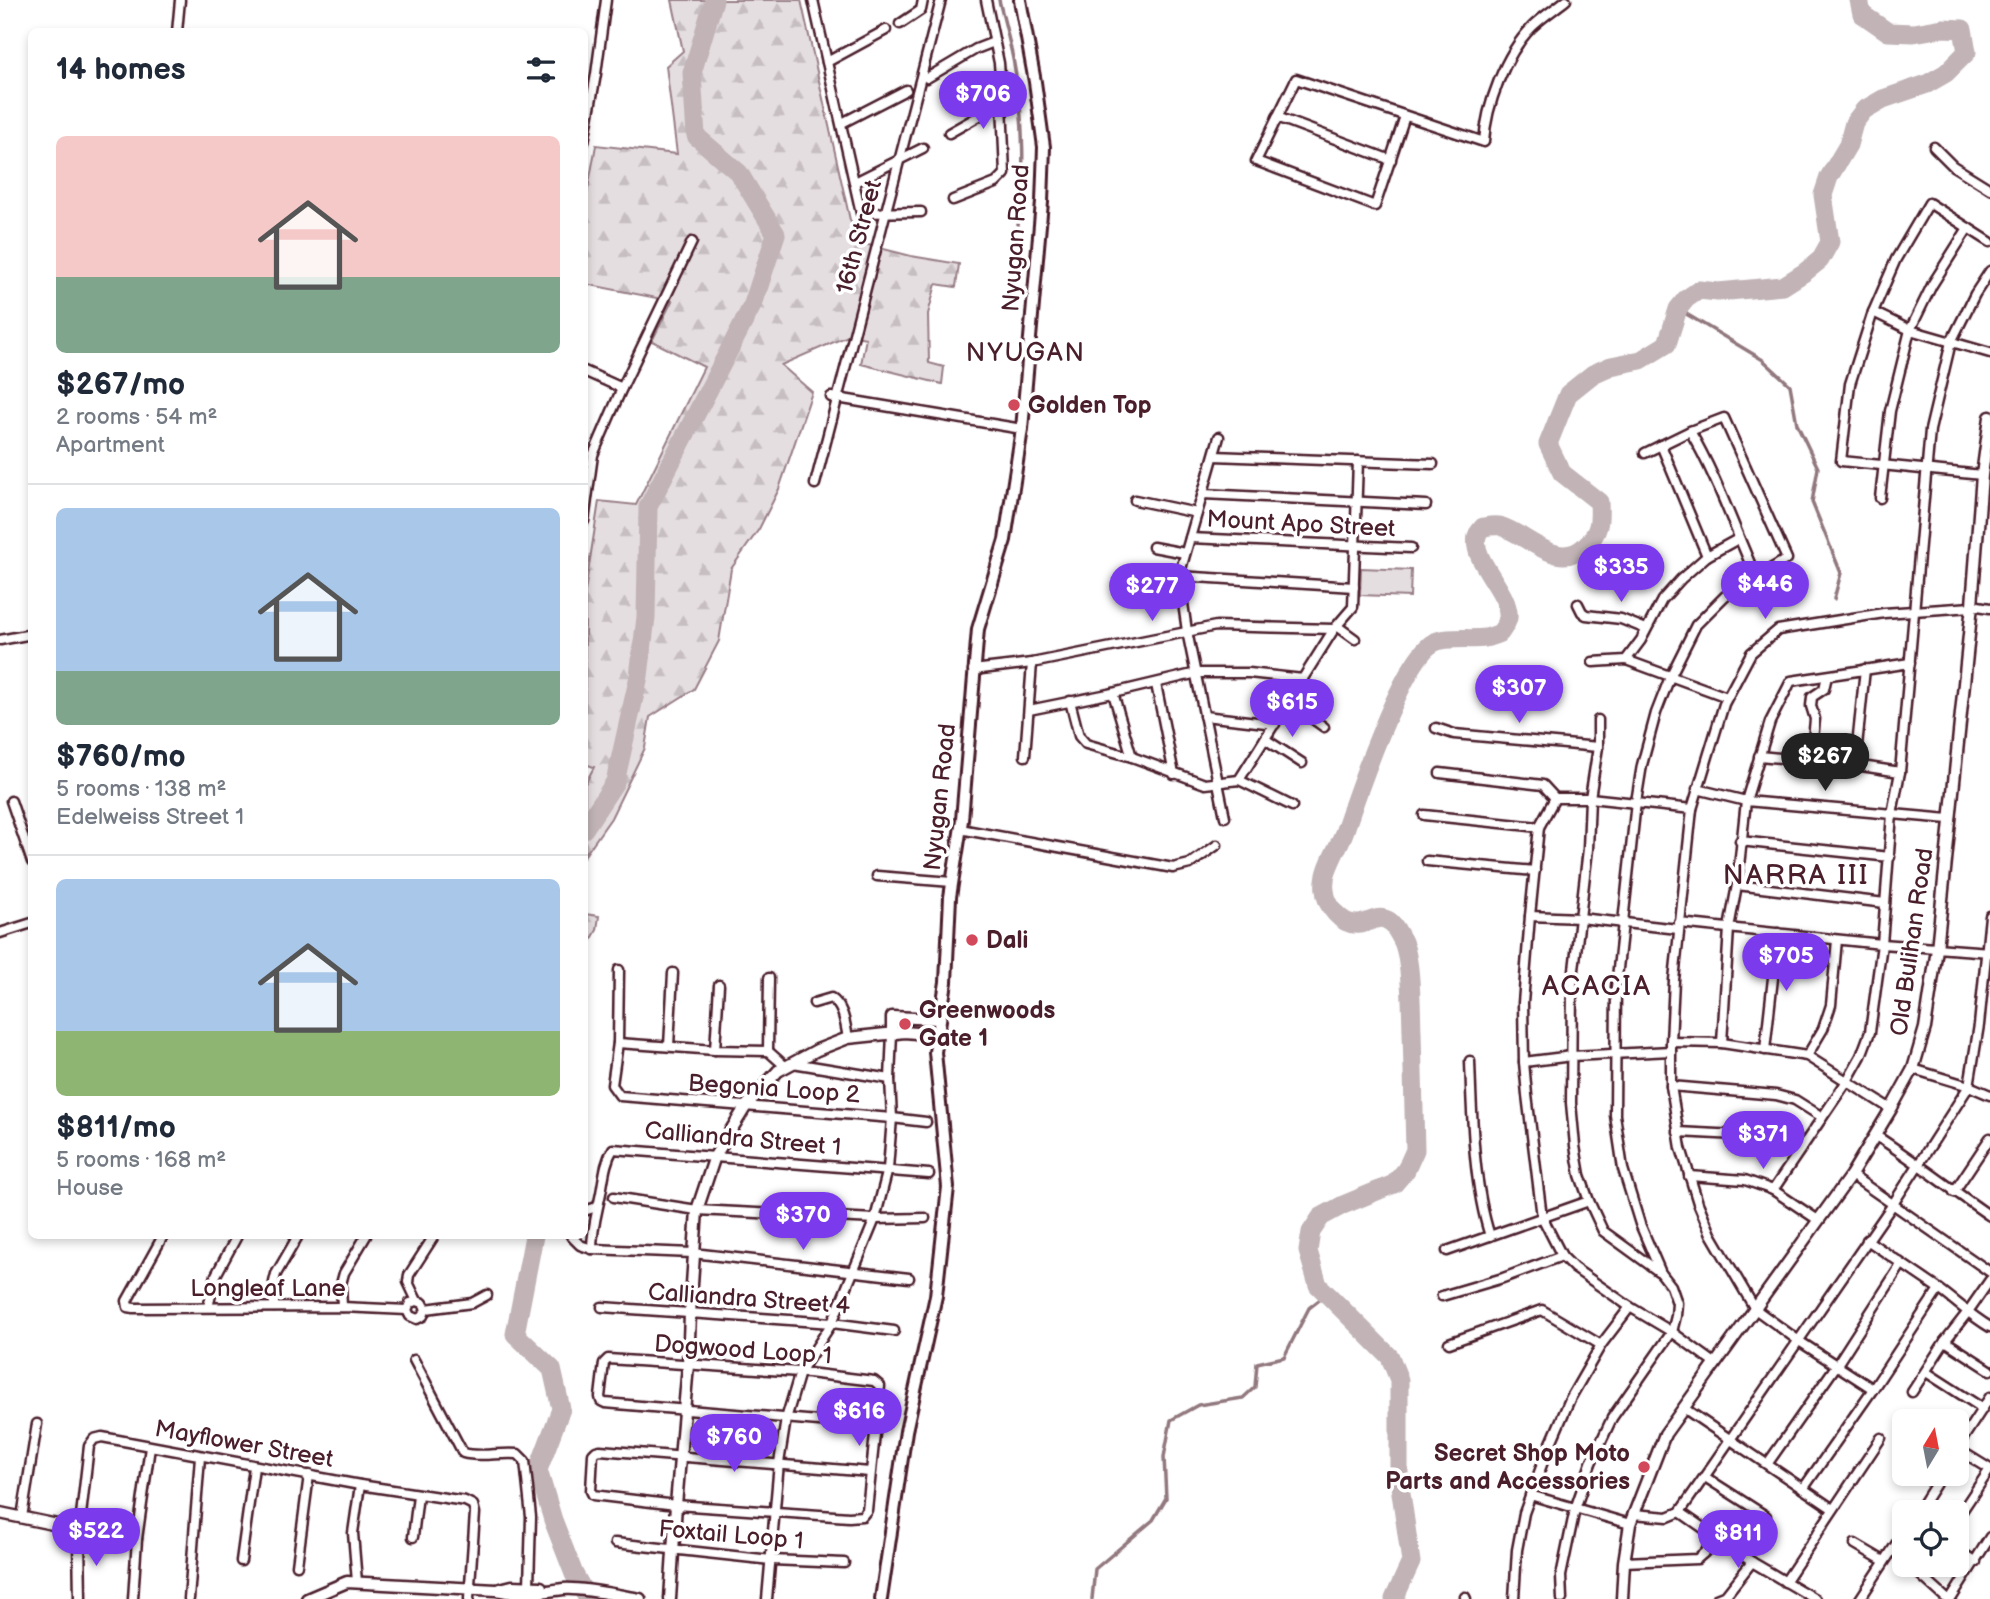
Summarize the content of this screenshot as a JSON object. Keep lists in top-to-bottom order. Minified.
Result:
{"streets":{"main road":["Nyugan Road"],"street":["16th Street","Mount Apo Street","Old Bulihan Road","Begonia Loop 2","Calliandra Street 1","Longleaf Lane","Calliandra Street 4","Dogwood Loop 1","Mayflower Street","Foxtail Loop 1"]},"districts":["NYUGAN","NARRA III","ACACIA"],"places":["Golden Top","Dali","Greenwoods Gate 1","Secret Shop Moto Parts and Accessories"],"north":"top","page":{"heading":"14 homes","price":["$706","$335","$446","$277","$307","$615","$267","$705","$371","$370","$616","$760","$522","$811"],"list":[{"name":"$267/mo","note":"2 rooms · 54 m² · Apartment"},{"name":"$760/mo","note":"5 rooms · 138 m² · Edelweiss Street 1"},{"name":"$811/mo","note":"5 rooms · 168 m² · House"}]}}
